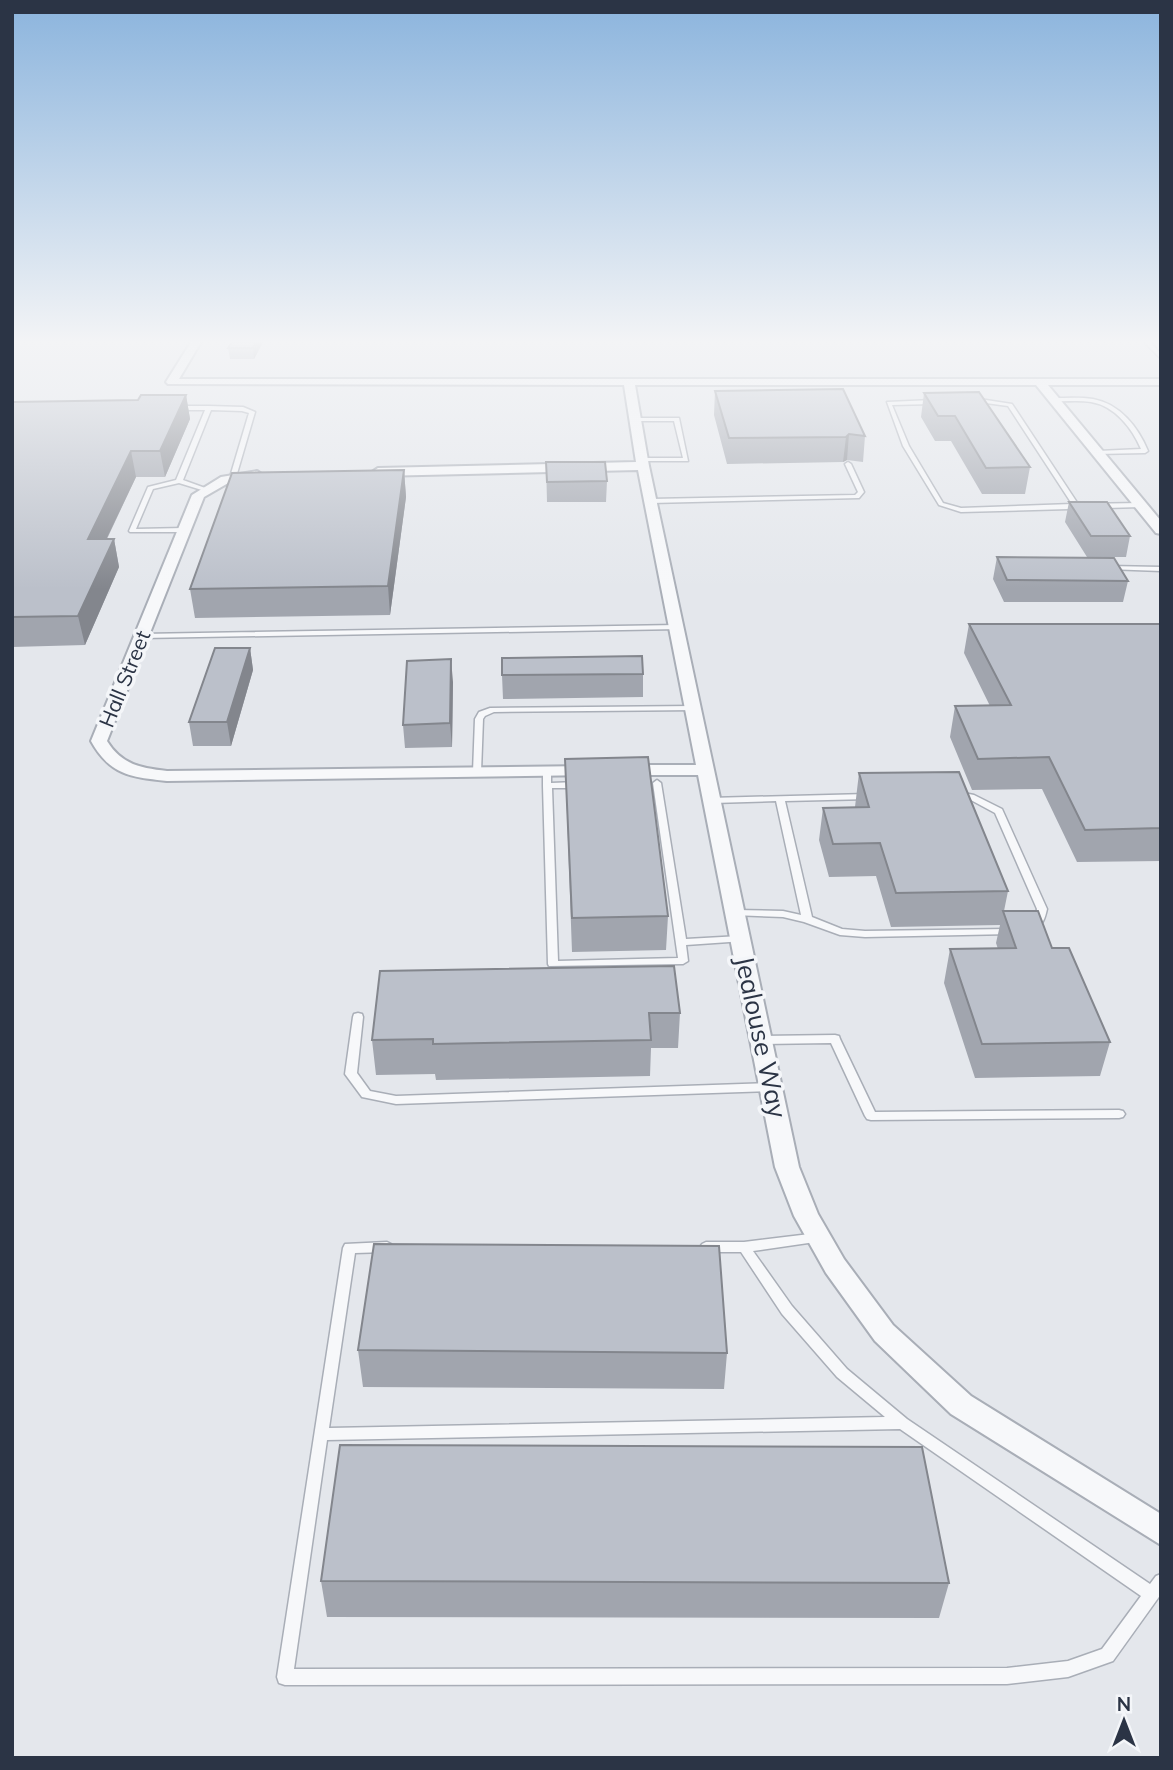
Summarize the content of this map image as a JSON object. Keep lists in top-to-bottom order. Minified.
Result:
{"streets":{"street":["Hall Street","Jealouse Way"]},"crossings":[["Hall Street","Jealouse Way"]],"north":"top"}
